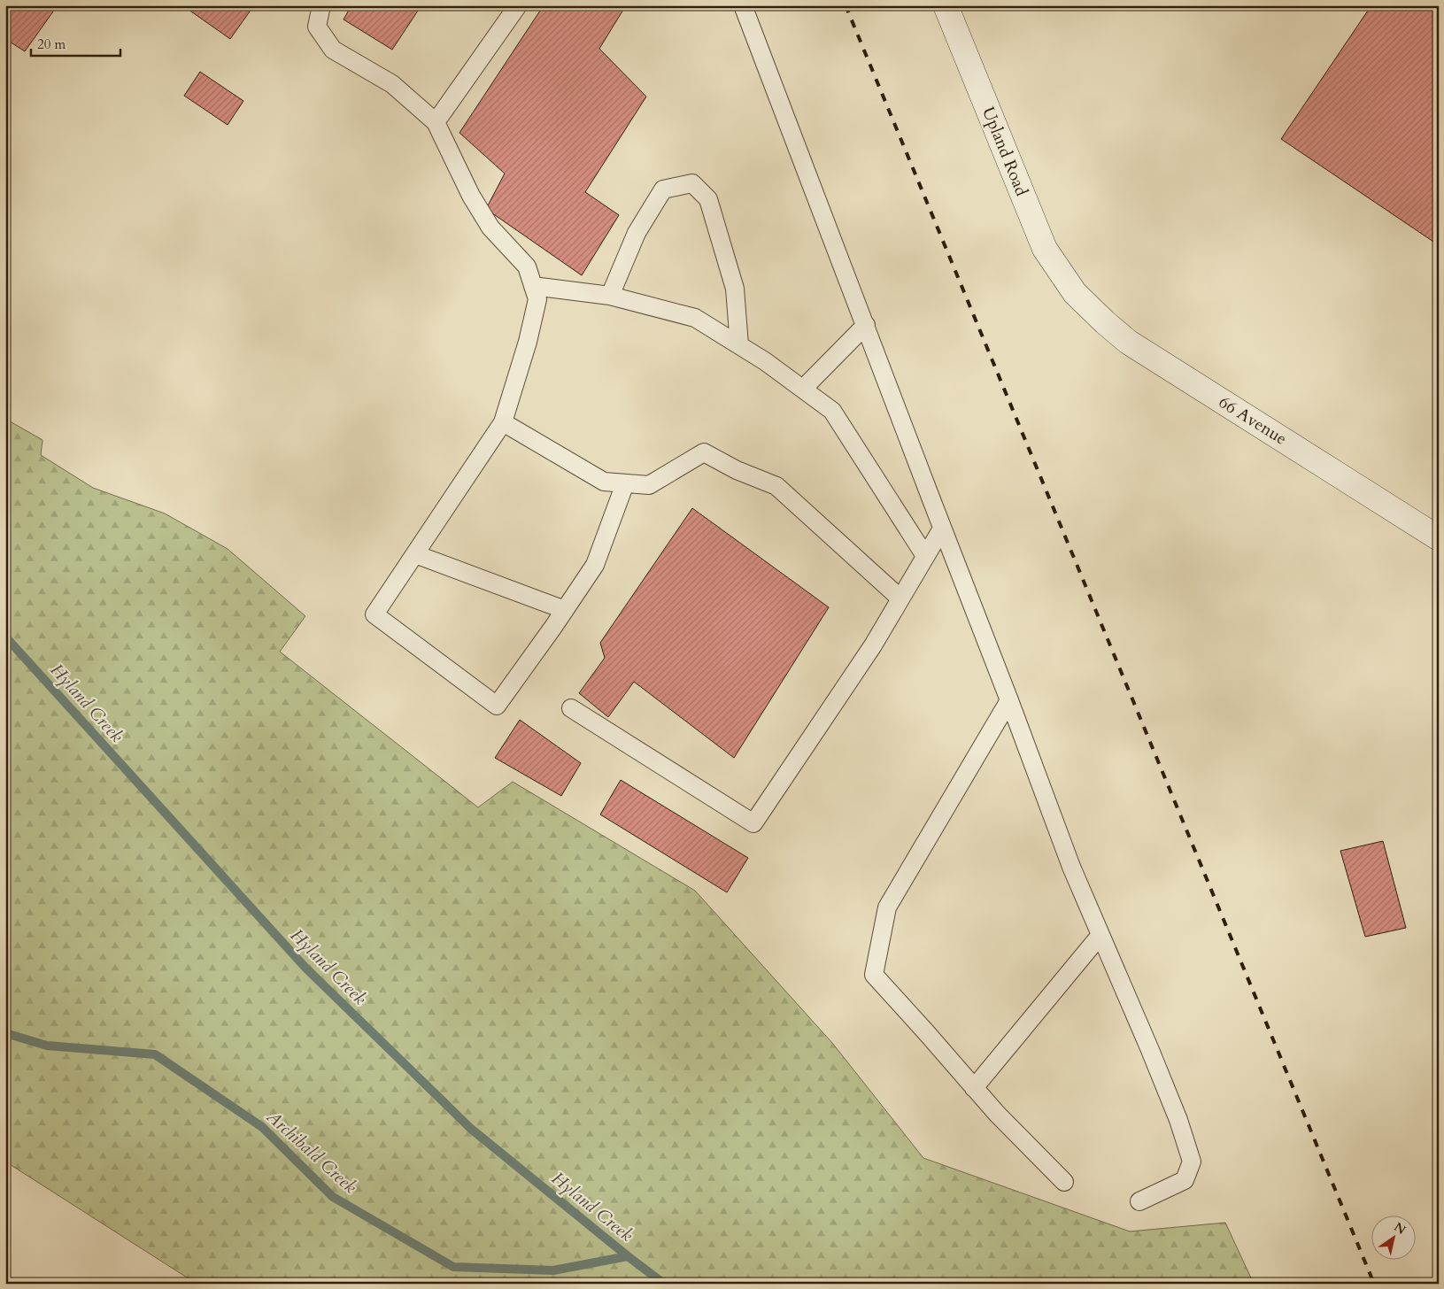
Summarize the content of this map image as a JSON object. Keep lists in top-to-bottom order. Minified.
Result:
{"streets":{"street":["Upland Road","66 Avenue"]},"crossings":[["Upland Road","66 Avenue"]],"water":["Hyland Creek","Archibald Creek"],"scale_bar":"20 m","north":"top right"}
